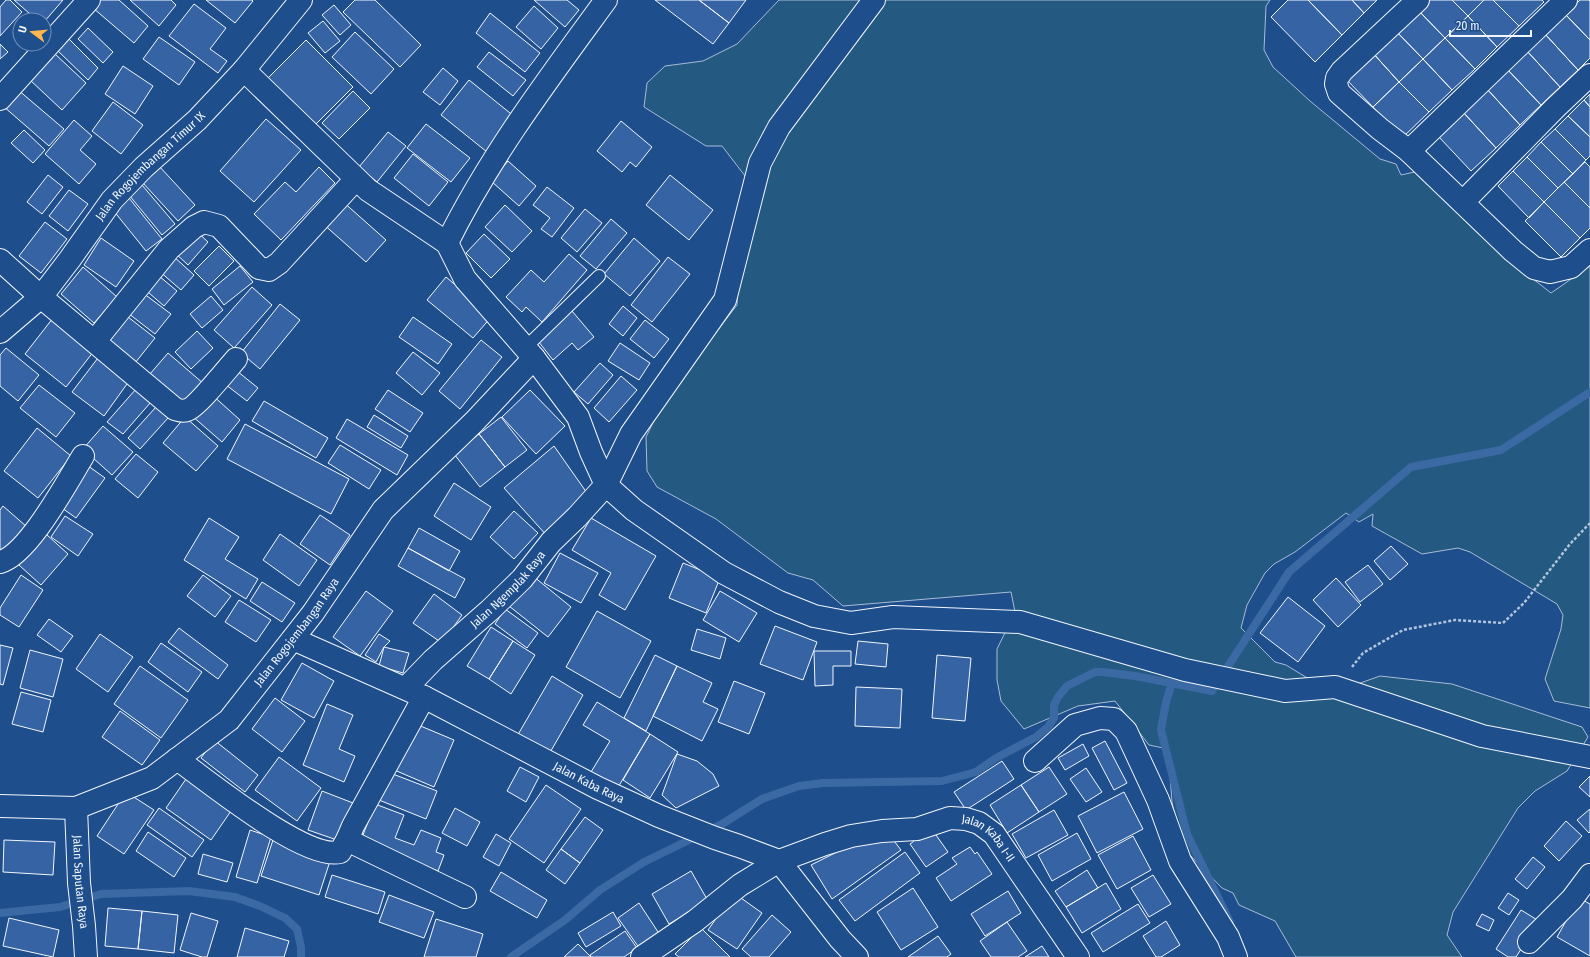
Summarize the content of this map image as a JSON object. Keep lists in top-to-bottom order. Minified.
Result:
{"streets":{"street":["Jalan Rogojembangan Timur IX","Jalan Ngemplak Raya","Jalan Rogojembangan Raya","Jalan Kaba Raya","Jalan Kaba I-II","Jalan Saputan Raya"]},"crossings":[["Jalan Ngemplak Raya","Jalan Rogojembangan Raya"],["Jalan Ngemplak Raya","Jalan Kaba Raya"],["Jalan Rogojembangan Raya","Jalan Kaba Raya"],["Jalan Rogojembangan Raya","Jalan Saputan Raya"],["Jalan Kaba Raya","Jalan Kaba I-II"]],"scale_bar":"20 m","north":"left"}
